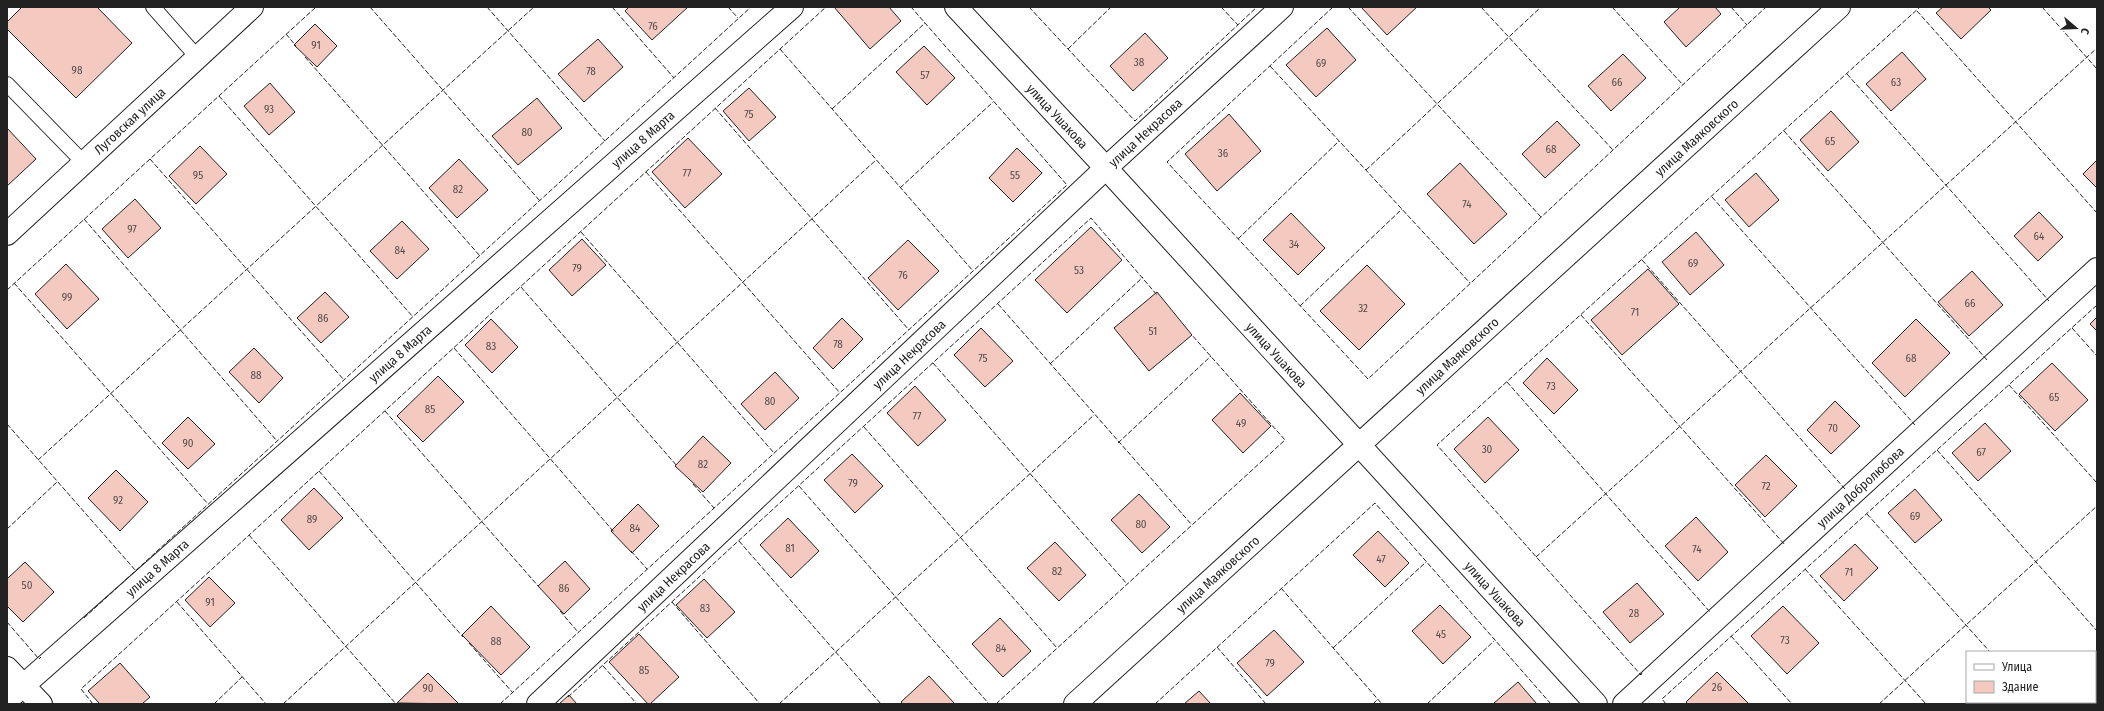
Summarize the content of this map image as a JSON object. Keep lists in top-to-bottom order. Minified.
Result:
{"streets":{"street":["улица Ушакова","Луговская улица","улица Некрасова","улица Маяковского","улица 8 Марта","улица Добролюбова"]},"crossings":[["улица Ушакова","улица Некрасова"],["улица Ушакова","улица Маяковского"]],"house_numbers":["76","91","38","69","98","78","57","66","63","93","75","80","65","68","36","77","95","55","82","74","97","64","34","84","69","79","53","76","99","66","32","71","86","51","78","83","75","68","88","73","65","80","85","77","49","70","90","30","67","82","79","72","92","69","89","80","84","81","74","47","82","71","50","86","91","83","28","45","73","88","84","79","85","26","90"],"legend":["Улица","Здание"],"north":"right"}
